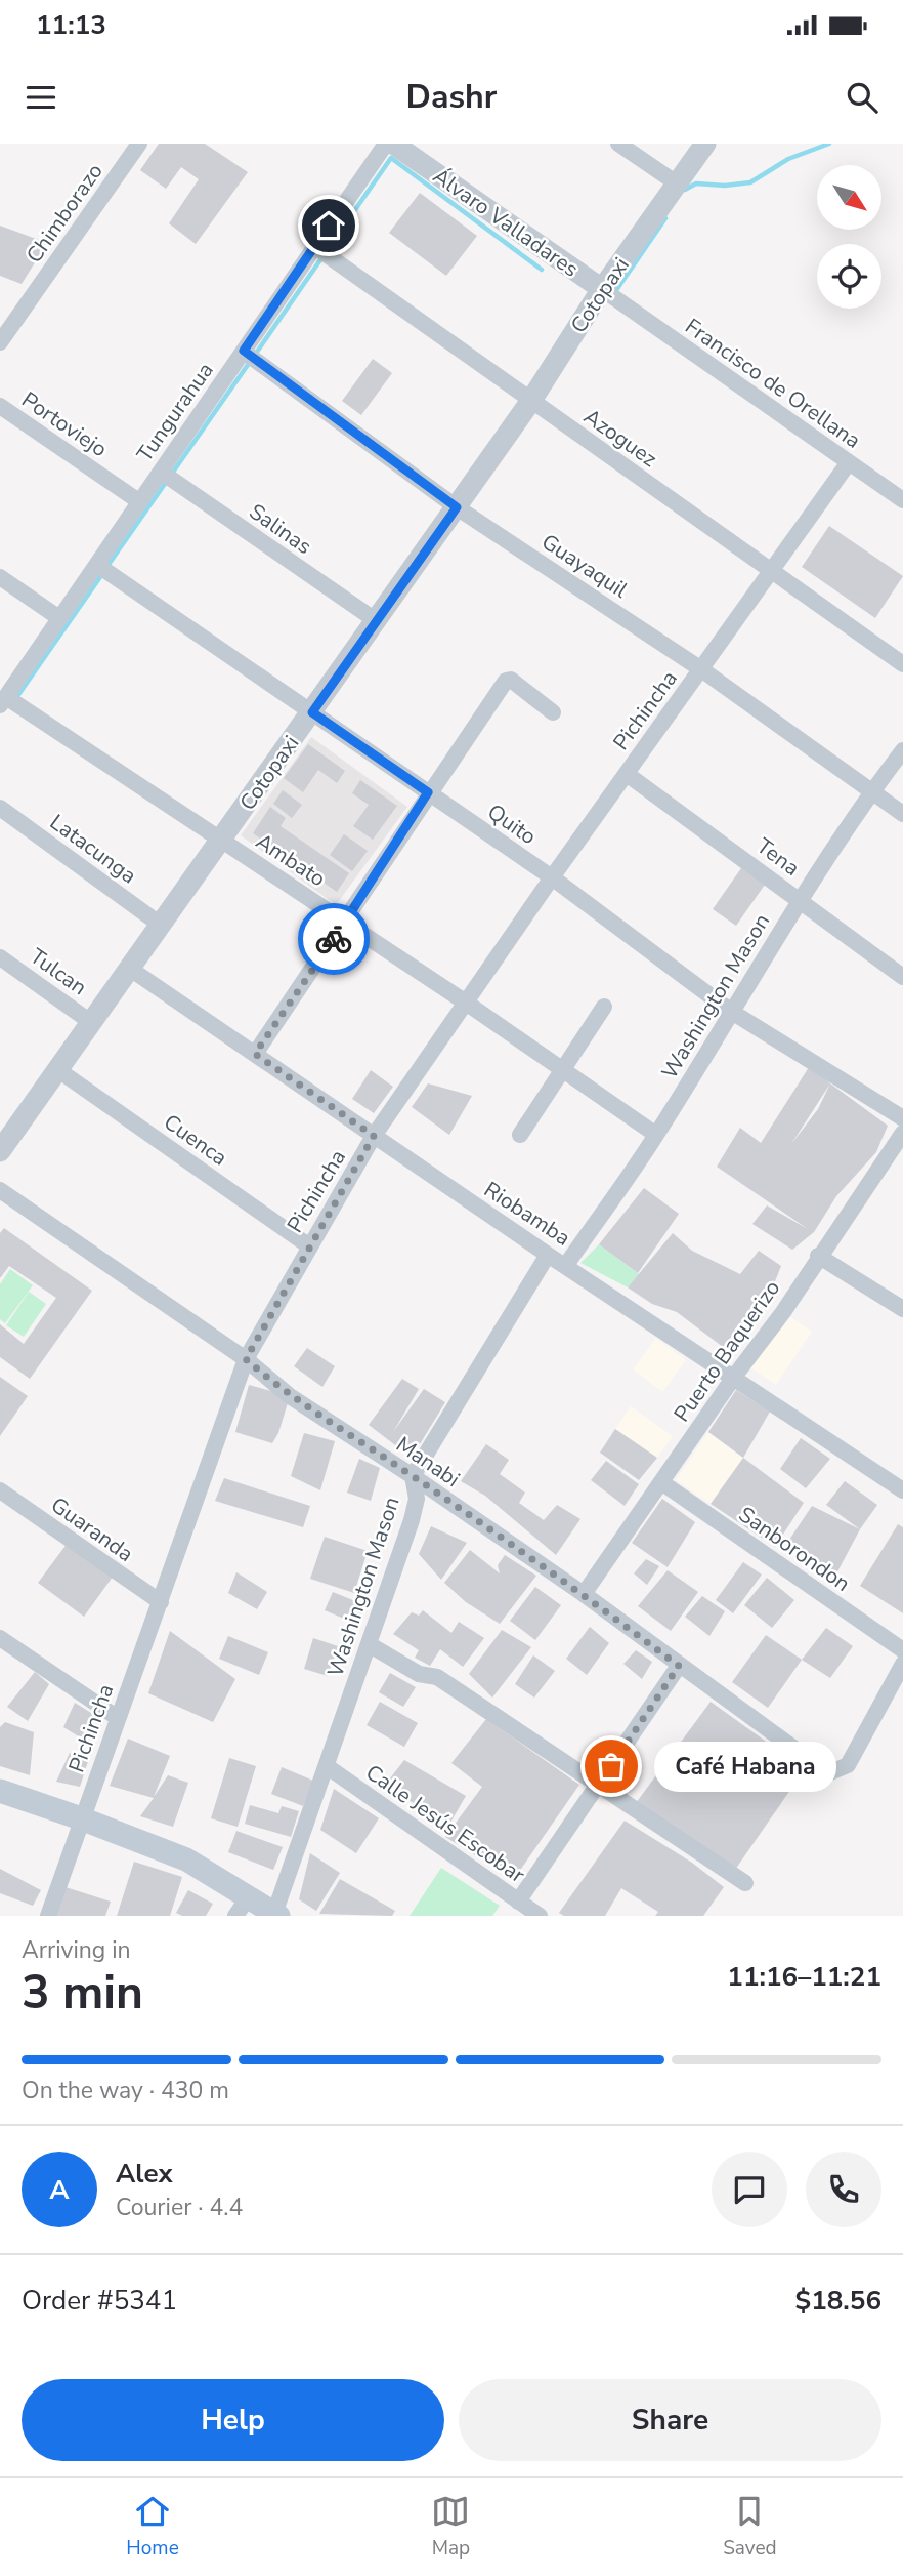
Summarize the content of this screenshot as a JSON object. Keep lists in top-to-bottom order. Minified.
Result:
{"streets":{"street":["Chimborazo","Álvaro Valladares","Cotopaxi","Francisco de Orellana","Tungurahua","Portoviejo","Azoguez","Salinas","Guayaquil","Pichincha","Quito","Latacunga","Tena","Ambato","Tulcan","Washington Mason","Cuenca","Riobamba","Puerto Baquerizo","Manabi","Guaranda","Sanborondon","Calle Jesús Escobar"]},"crossings":[["Álvaro Valladares","Cotopaxi"],["Álvaro Valladares","Francisco de Orellana"],["Cotopaxi","Francisco de Orellana"],["Cotopaxi","Azoguez"],["Cotopaxi","Salinas"],["Cotopaxi","Guayaquil"],["Cotopaxi","Quito"],["Cotopaxi","Latacunga"],["Cotopaxi","Ambato"],["Cotopaxi","Tulcan"],["Cotopaxi","Cuenca"],["Cotopaxi","Riobamba"],["Francisco de Orellana","Pichincha"],["Tungurahua","Portoviejo"],["Tungurahua","Azoguez"],["Tungurahua","Salinas"],["Tungurahua","Guayaquil"],["Tungurahua","Quito"],["Tungurahua","Ambato"],["Azoguez","Pichincha"],["Guayaquil","Pichincha"],["Guayaquil","Washington Mason"],["Pichincha","Quito"],["Pichincha","Tena"],["Pichincha","Ambato"],["Pichincha","Cuenca"],["Pichincha","Riobamba"],["Pichincha","Manabi"],["Pichincha","Guaranda"],["Quito","Washington Mason"],["Tena","Washington Mason"],["Ambato","Washington Mason"],["Washington Mason","Riobamba"],["Washington Mason","Manabi"],["Washington Mason","Calle Jesús Escobar"],["Riobamba","Puerto Baquerizo"],["Puerto Baquerizo","Manabi"],["Puerto Baquerizo","Sanborondon"]],"places":["Café Habana"],"north":"bottom right","page":{"status":"11:13","header":"Dashr","bubble":"Café Habana","heading":["3 min","Arriving in","11:16–11:21"],"panel":["Alex","Courier · 4.4","Order #5341","$18.56"],"bar":"On the way · 430 m","round":"A","buttons":["Help","Share"],"tabs":["Home","Map","Saved"]}}
